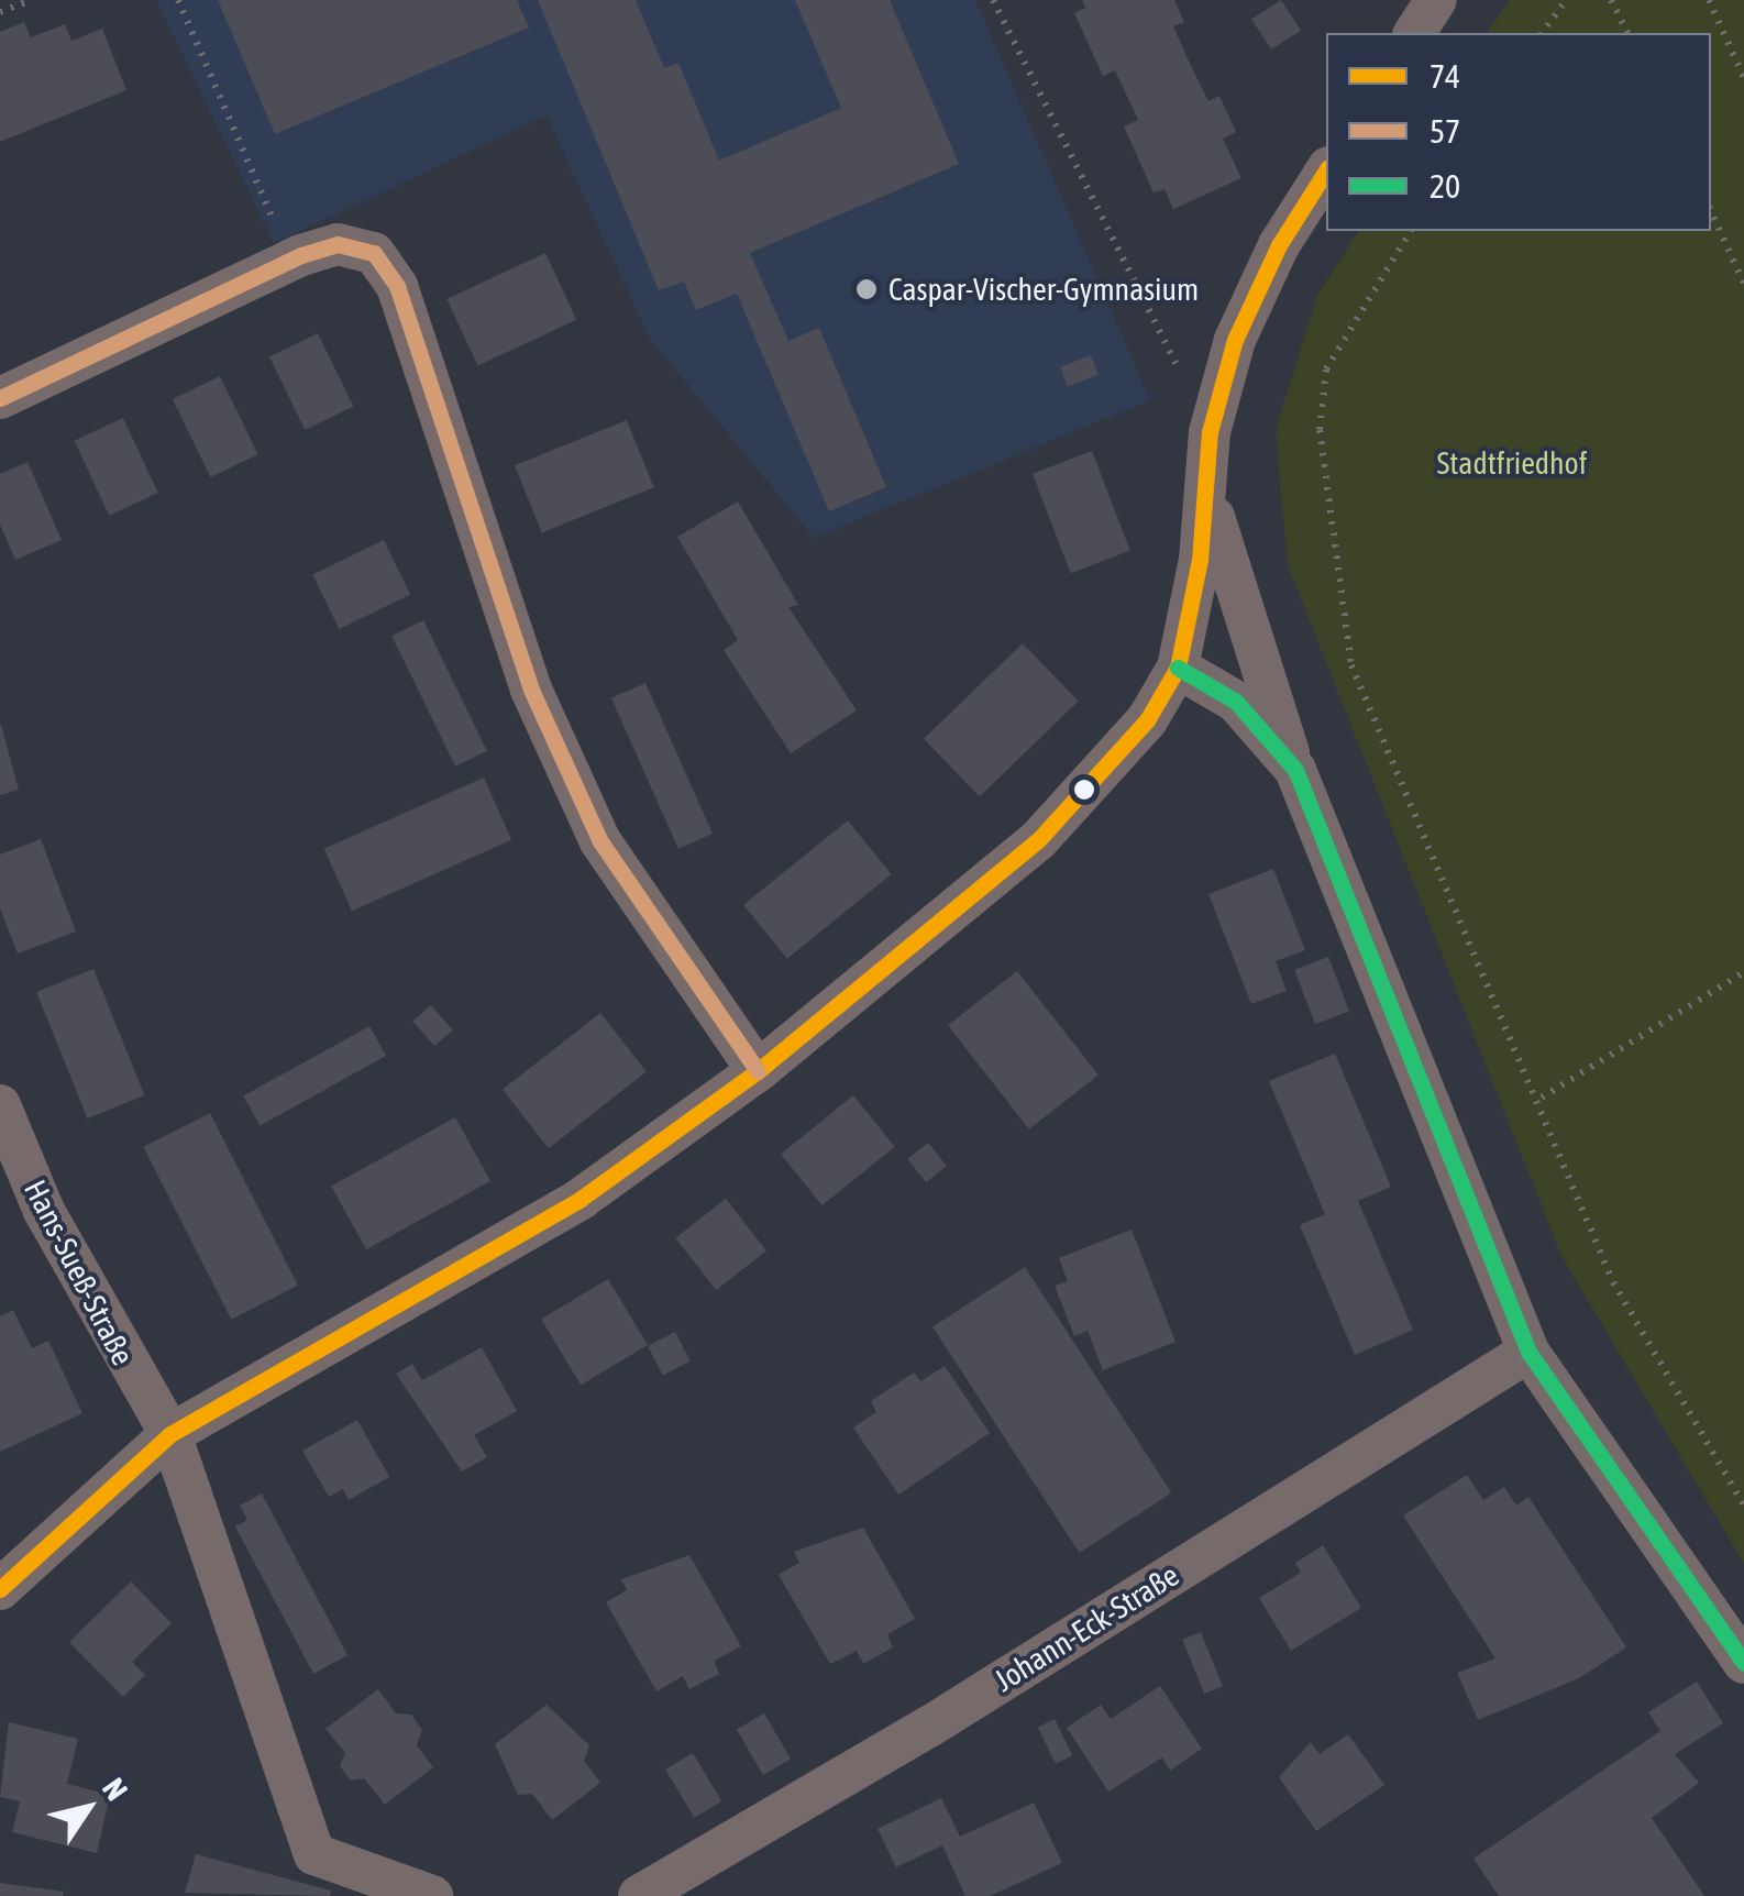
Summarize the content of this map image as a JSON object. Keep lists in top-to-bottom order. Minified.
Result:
{"streets":{"street":["Hans-Sueß-Straße","Johann-Eck-Straße"]},"parks":["Stadtfriedhof"],"places":["Caspar-Vischer-Gymnasium"],"lines":["transit line 74","transit line 57","transit line 20"],"legend":["74","57","20"],"north":"top right"}
